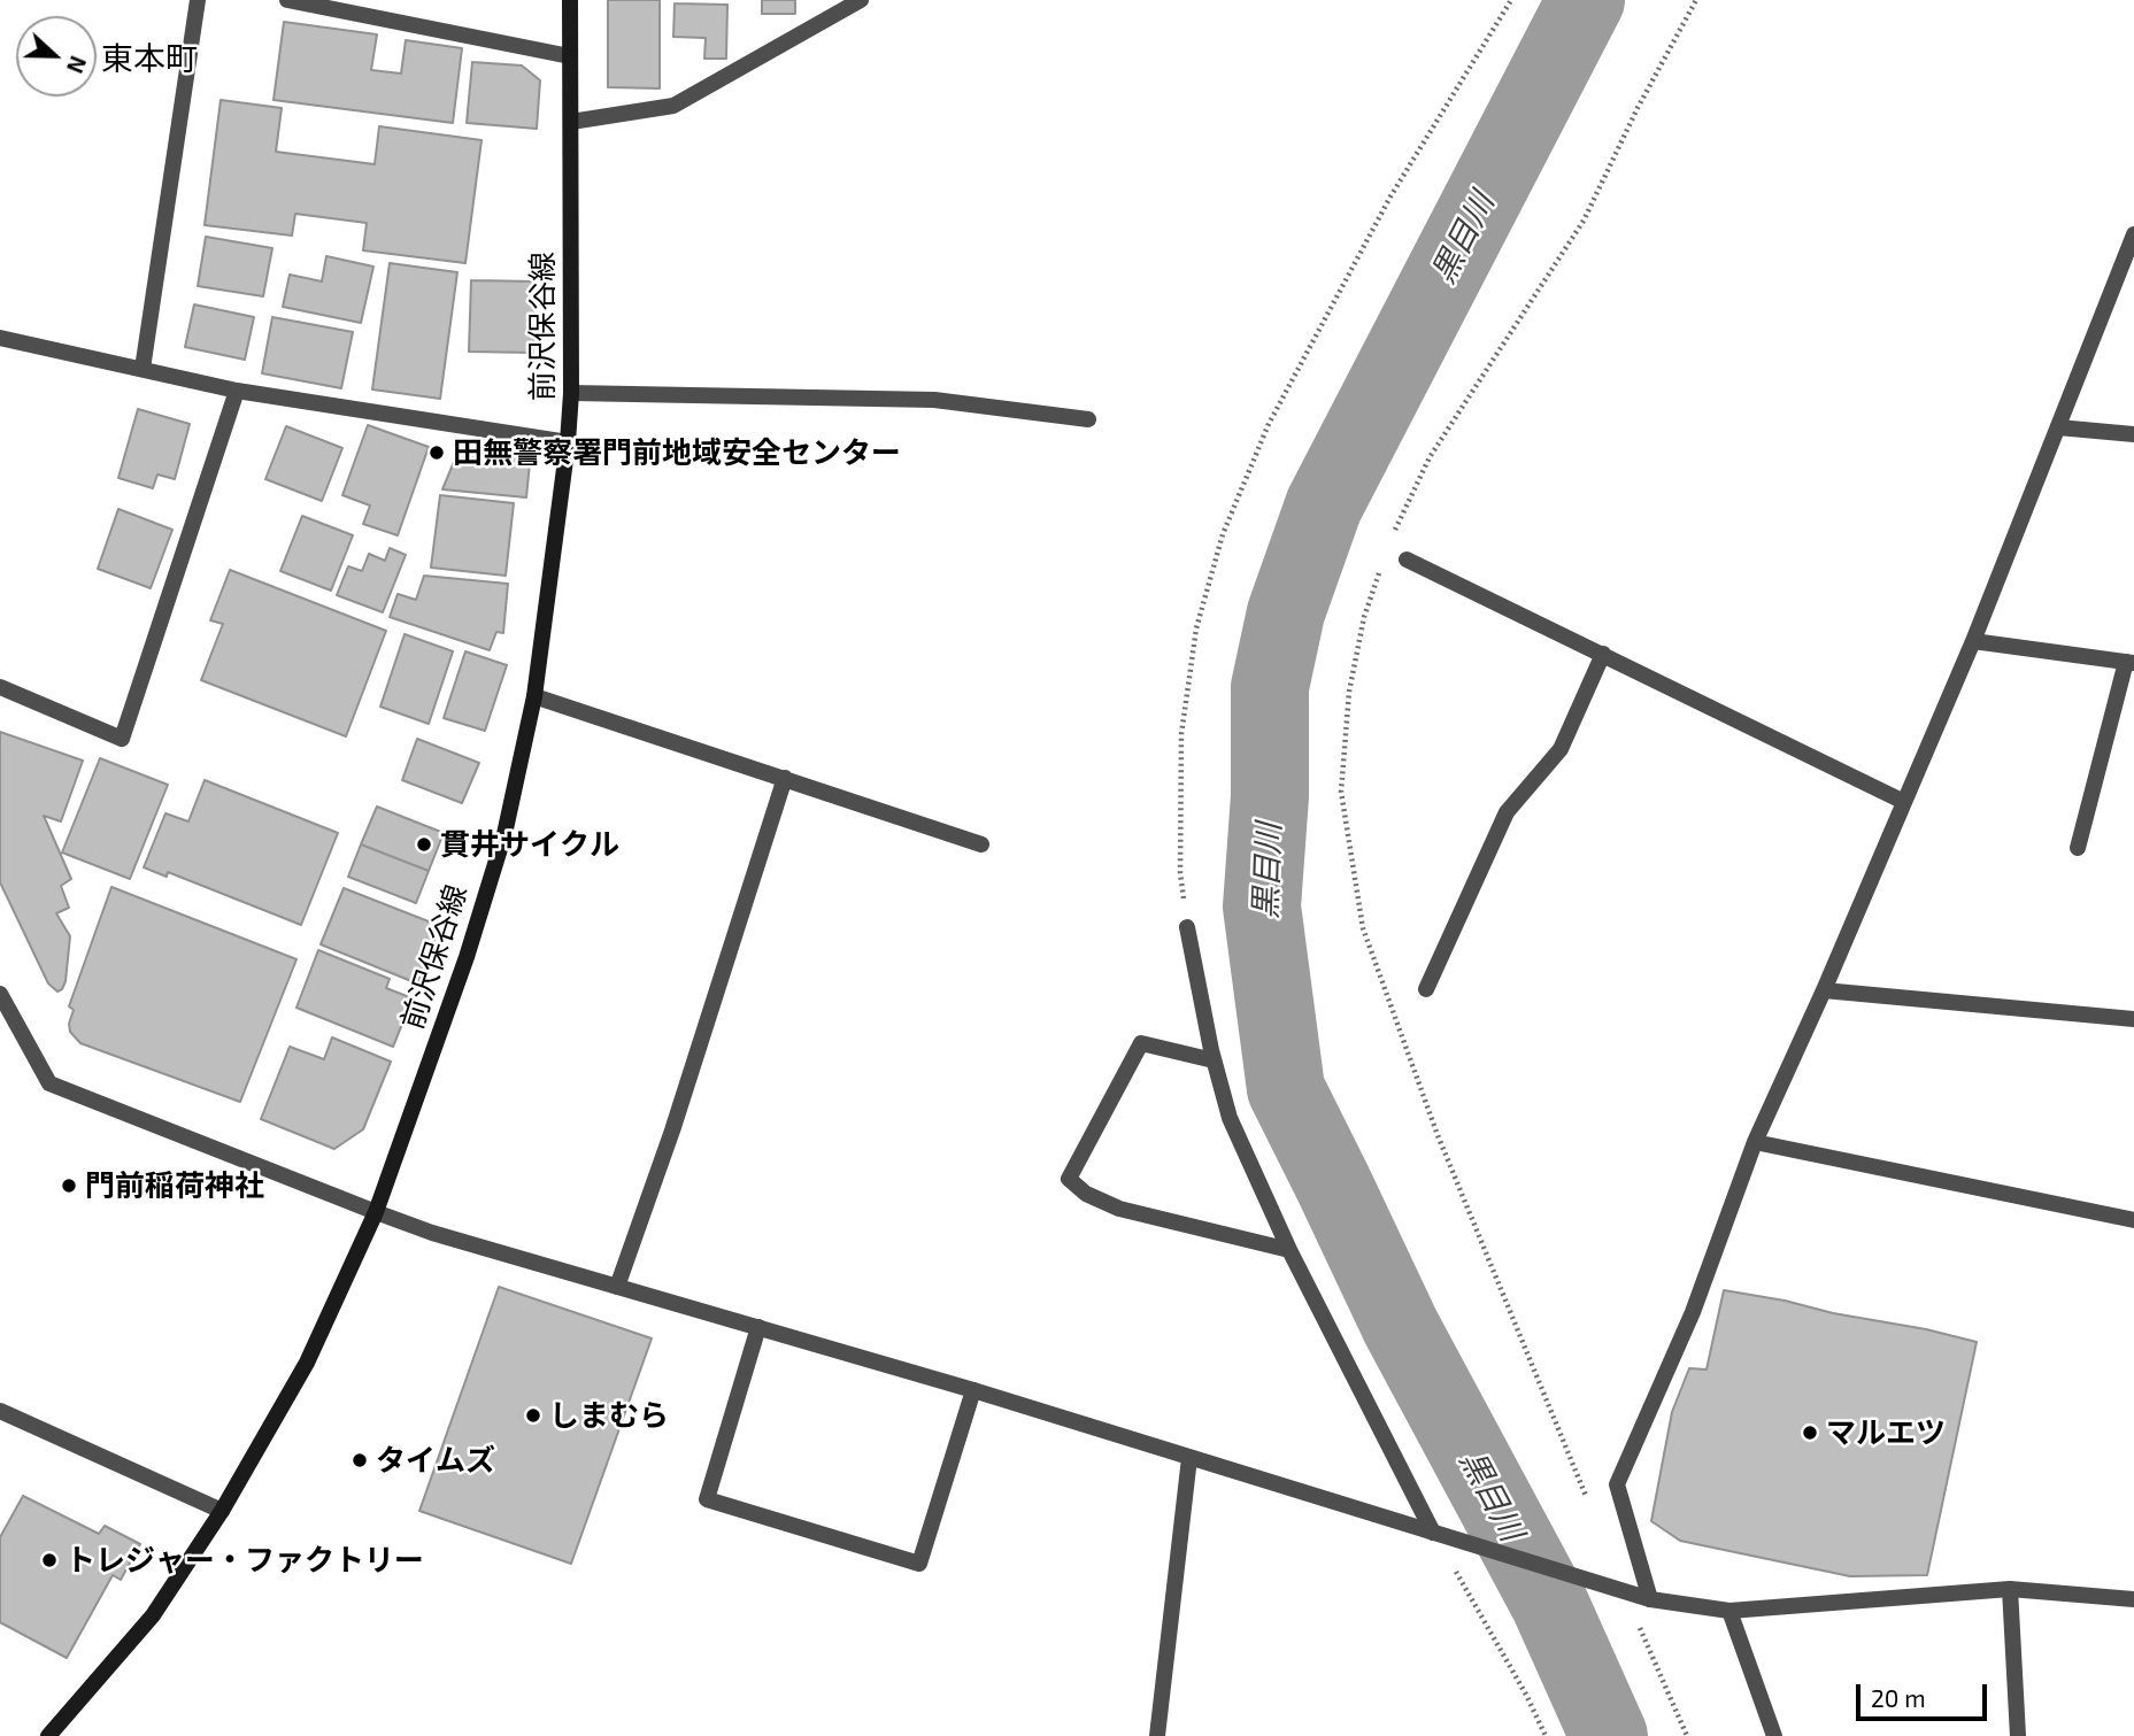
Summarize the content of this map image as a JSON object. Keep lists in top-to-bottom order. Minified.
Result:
{"streets":{"main road":["前沢保谷線"]},"districts":["東本町"],"water":["黒目川"],"places":["田無警察署門前地域安全センター","貫井サイクル","門前稲荷神社","しまむら","マルエツ","タイムズ","トレジャー・ファクトリー"],"scale_bar":"20 m","north":"right"}
